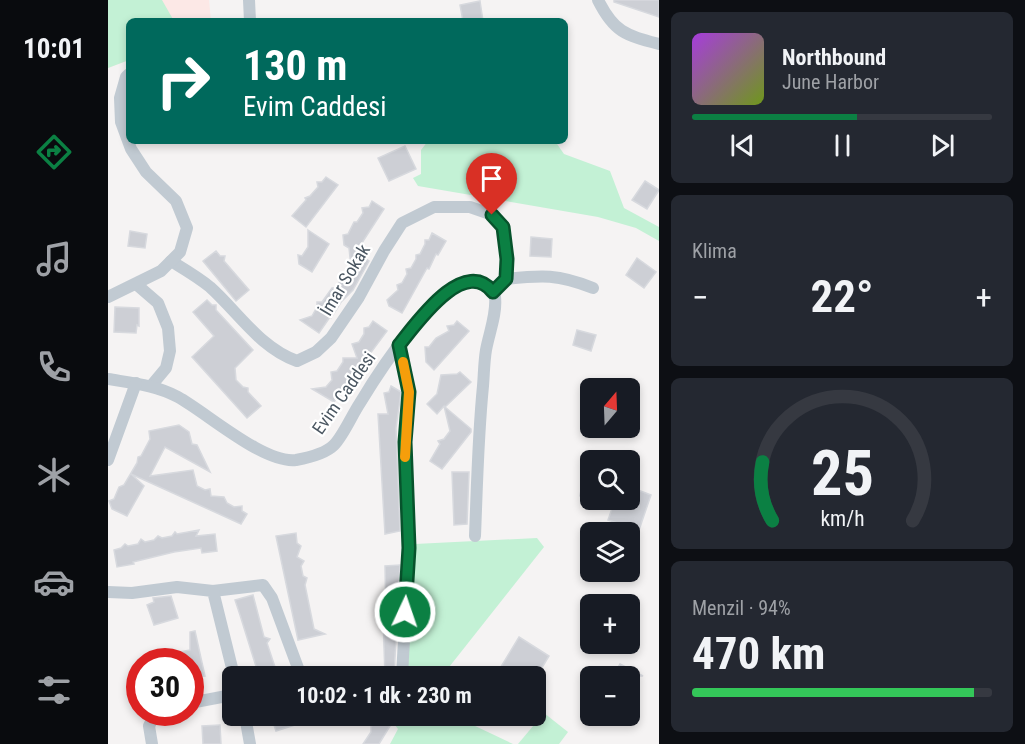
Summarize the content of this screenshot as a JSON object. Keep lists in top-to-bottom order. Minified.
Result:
{"streets":{"street":["İmar Sokak","Evim Caddesi"]},"north":"top","page":{"tabs":"10:01","turn":["130 m","Evim Caddesi"],"song":["Northbound","June Harbor"],"tile":["Klima",["Menzil · 94%","470 km"]],"heat":["−","22°","+"],"map_buttons":["+","−"],"limit":"30","trip":"10:02 · 1 dk · 230 m","gauge":["25","km/h"]}}
